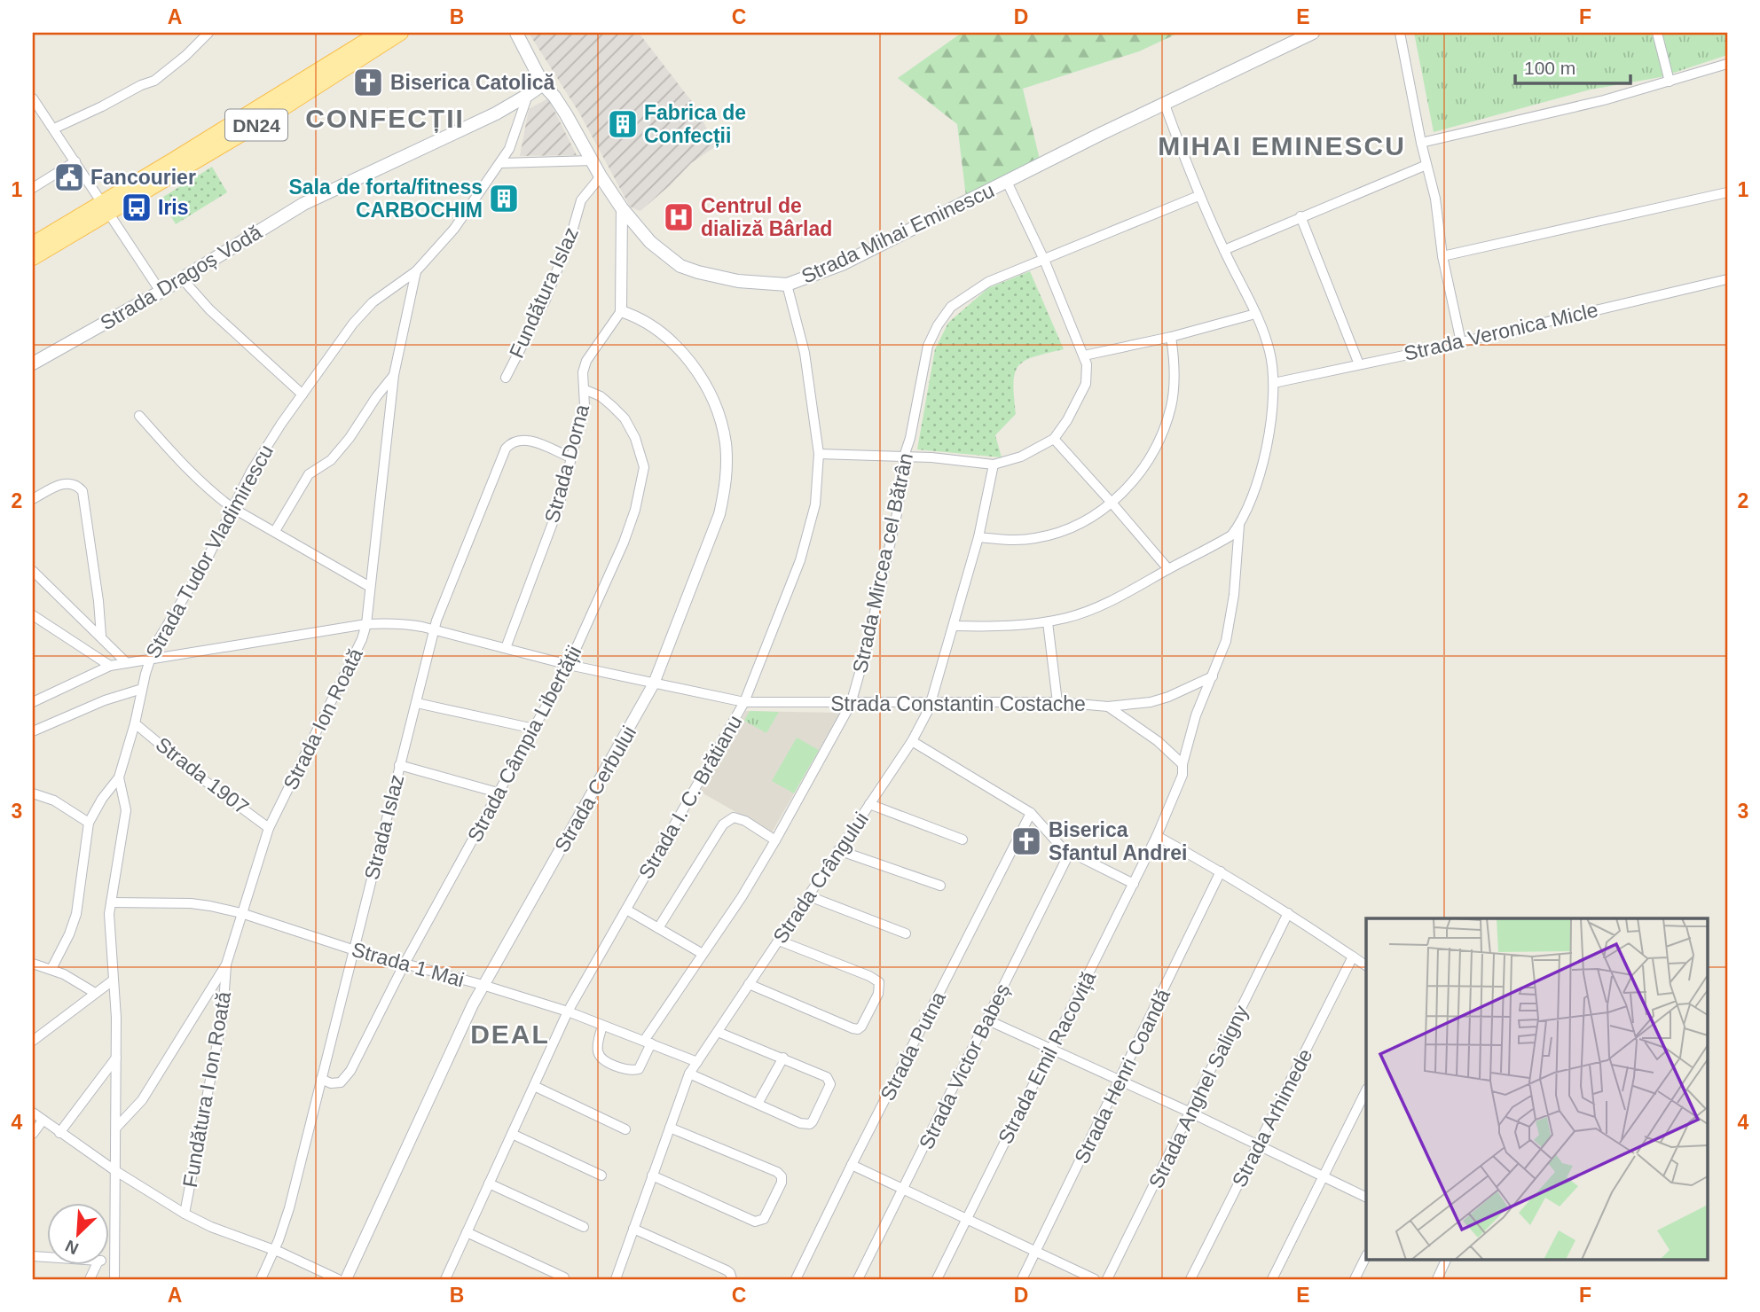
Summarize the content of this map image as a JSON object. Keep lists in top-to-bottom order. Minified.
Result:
{"streets":{"main road":["DN24","Strada Mihai Eminescu","Strada Dragoș Vodă"],"street":["Fundătura Islaz","Strada Veronica Micle","Strada Dorna","Strada Tudor Vladimirescu","Strada Mircea cel Bătrân","Strada Constantin Costache","Strada Ion Roată","Strada Câmpia Libertății","Strada 1907","Strada Cerbului","Strada I. C. Brătianu","Strada Islaz","Strada Crângului","Strada 1 Mai","Strada Putna","Strada Emil Racoviță","Strada Victor Babeș","Strada Henri Coandă","Fundătura I Ion Roată","Strada Anghel Saligny","Strada Arhimede"]},"crossings":[["Strada Mihai Eminescu","Strada Dragoș Vodă"],["Strada Mihai Eminescu","Fundătura Islaz"],["Strada Mihai Eminescu","Strada I. C. Brătianu"],["Strada Dragoș Vodă","Strada Tudor Vladimirescu"],["Strada Dorna","Strada Constantin Costache"],["Strada Dorna","Strada Câmpia Libertății"],["Strada Dorna","Strada Cerbului"],["Strada Dorna","Strada Islaz"],["Strada Tudor Vladimirescu","Strada Constantin Costache"],["Strada Tudor Vladimirescu","Strada Ion Roată"],["Strada Tudor Vladimirescu","Strada 1907"],["Strada Tudor Vladimirescu","Strada 1 Mai"],["Strada Mircea cel Bătrân","Strada Constantin Costache"],["Strada Mircea cel Bătrân","Strada 1 Mai"],["Strada Constantin Costache","Strada Ion Roată"],["Strada Constantin Costache","Strada Câmpia Libertății"],["Strada Constantin Costache","Strada Cerbului"],["Strada Constantin Costache","Strada I. C. Brătianu"],["Strada Constantin Costache","Strada Islaz"],["Strada Constantin Costache","Strada Crângului"],["Strada Ion Roată","Strada 1907"],["Strada Ion Roată","Strada 1 Mai"],["Strada Ion Roată","Fundătura I Ion Roată"],["Strada Câmpia Libertății","Strada Islaz"],["Strada Câmpia Libertății","Strada 1 Mai"],["Strada Cerbului","Strada 1 Mai"],["Strada I. C. Brătianu","Strada 1 Mai"],["Strada Islaz","Strada 1 Mai"],["Strada Crângului","Strada 1 Mai"]],"districts":["CONFECȚII","MIHAI EMINESCU","DEAL"],"places":{"church":["Biserica Catolică","Biserica Sfantul Andrei"],"building":["Fabrica de Confecții","Sala de forta/fitness CARBOCHIM"],"public building":["Fancourier"],"bus stop":["Iris"],"hospital":["Centrul de dializă Bârlad"]},"scale_bar":"100 m","north":"bottom left","grid":{"columns":["A","B","C","D","E","F"],"rows":["1","2","3","4"]}}
